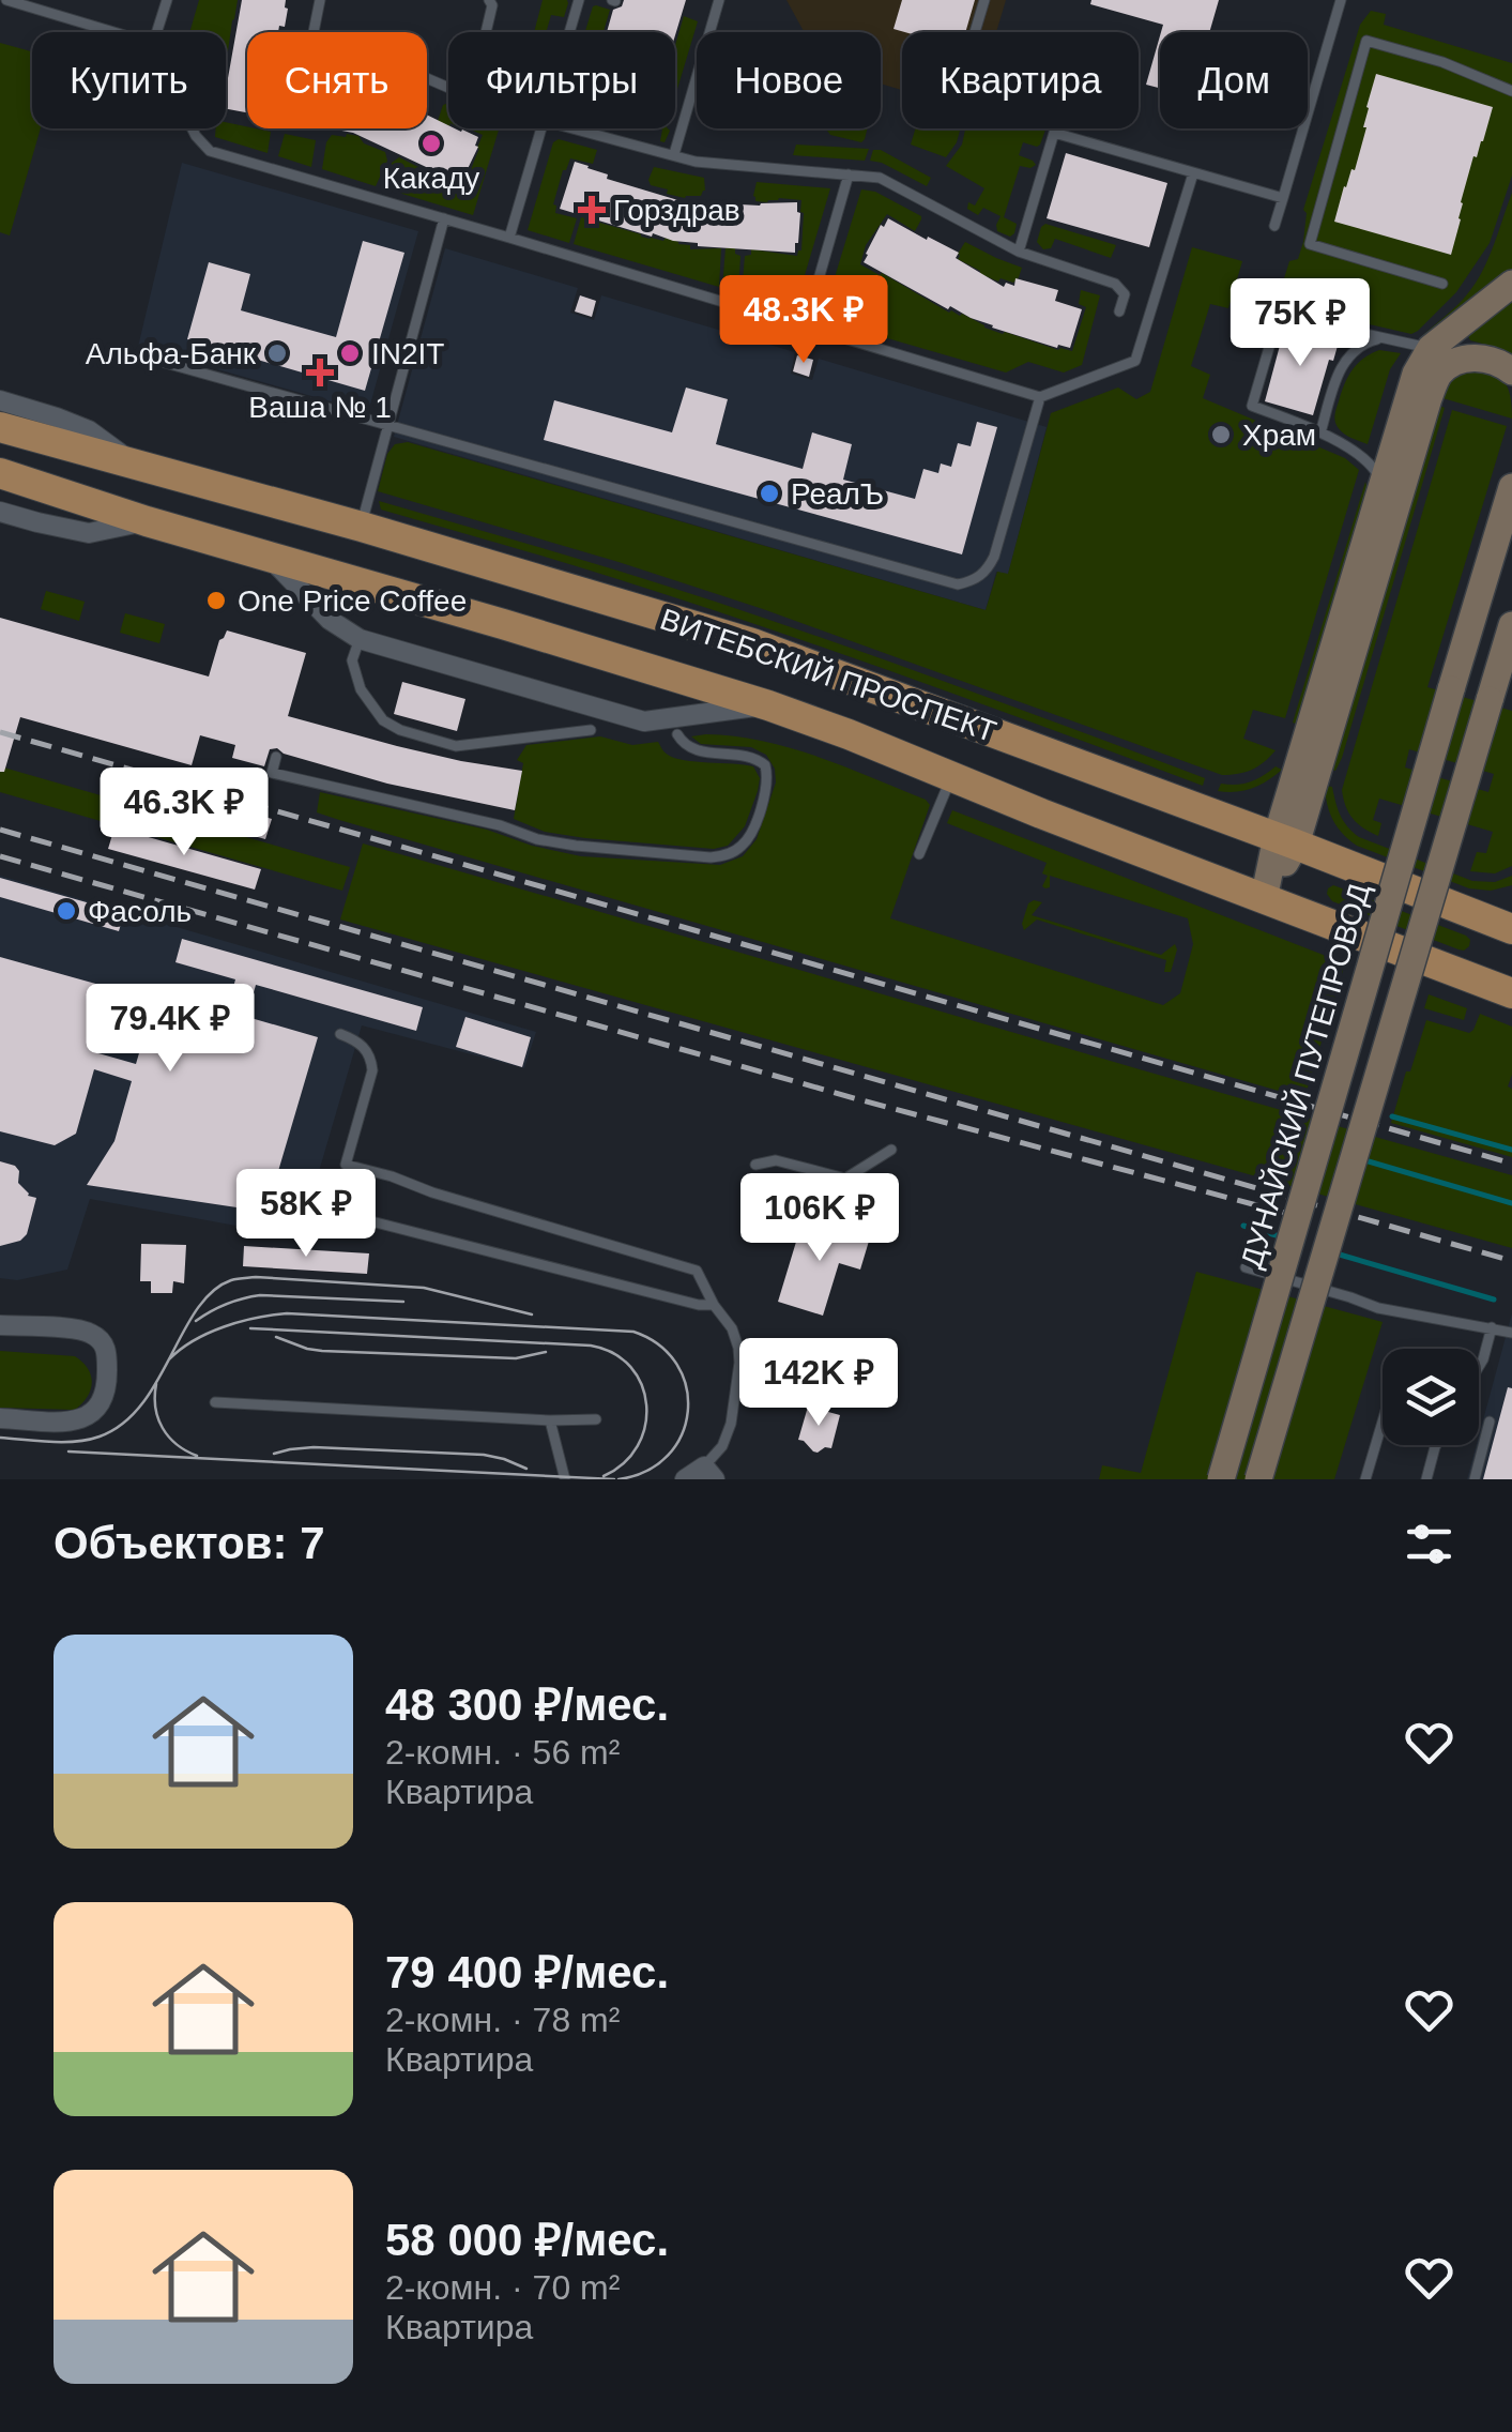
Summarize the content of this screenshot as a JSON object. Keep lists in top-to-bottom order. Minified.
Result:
{"streets":{"main road":["ВИТЕБСКИЙ ПРОСПЕКТ","ДУНАЙСКИЙ ПУТЕПРОВОД"]},"places":{"other":["Какаду","Альфа-Банк","IN2IT","Храм","РеалЪ","One Price Coffee","Фасоль"],"health":["Горздрав","Ваша № 1"]},"page":{"chip":["Купить","Снять","Фильтры","Новое","Квартира","Дом"],"price":["48.3K ₽","75K ₽","46.3K ₽","79.4K ₽","58K ₽","106K ₽","142K ₽"],"heading":"Объектов: 7","list":[{"name":"48 300 ₽/мес.","note":"2-комн. · 56 m² · Квартира"},{"name":"79 400 ₽/мес.","note":"2-комн. · 78 m² · Квартира"},{"name":"58 000 ₽/мес.","note":"2-комн. · 70 m² · Квартира"}]}}
